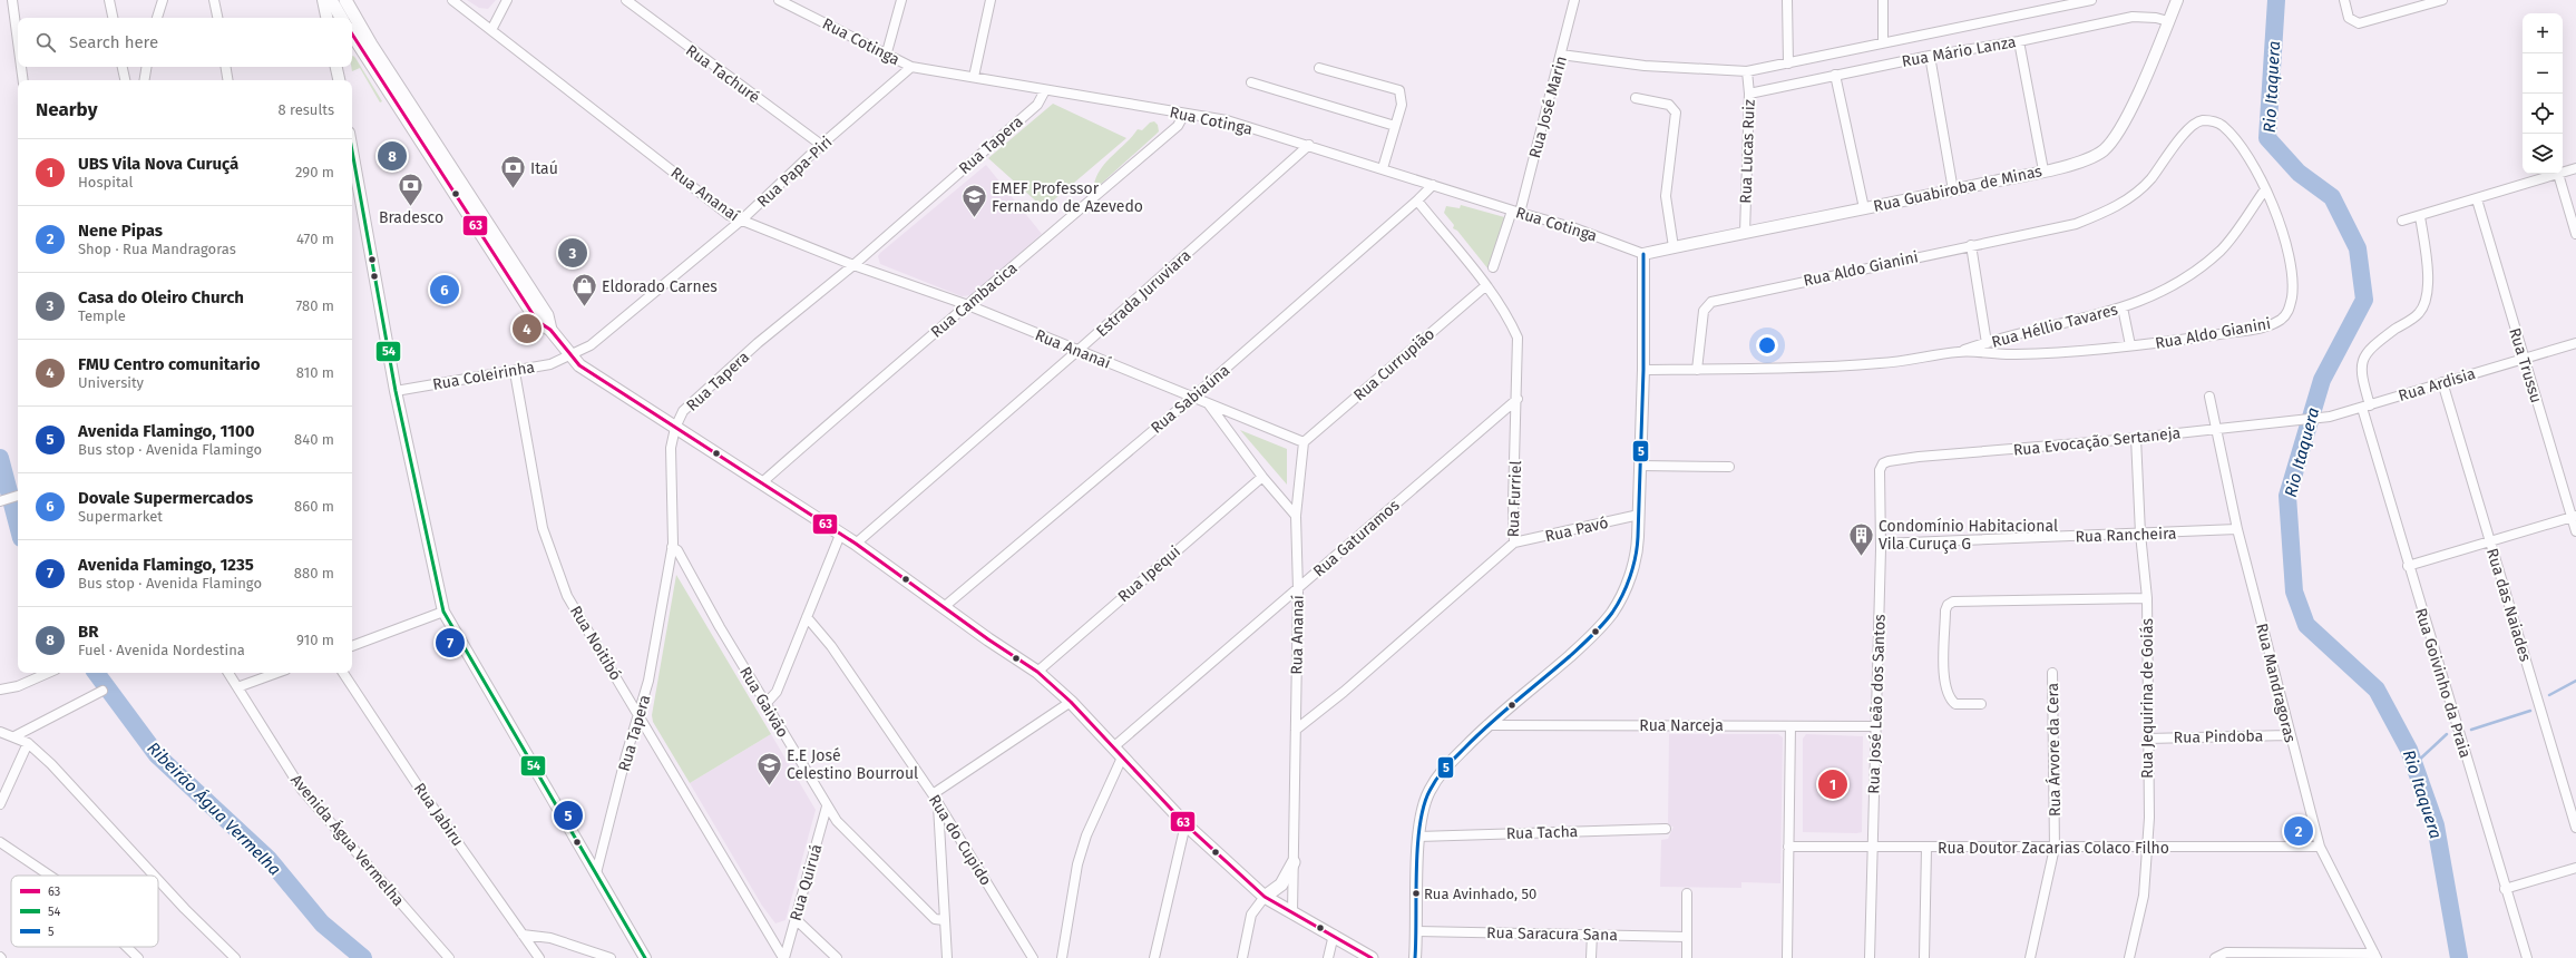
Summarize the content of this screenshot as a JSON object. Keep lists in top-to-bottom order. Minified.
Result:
{"streets":{"street":["Rua Cotinga","Rua Mário Lanza","Rua Tachuré","Rua José Marin","Rua Tapera","Rua Lucas Ruiz","Rua Papa-Piri","Rua Guabiroba de Minas","Rua Ananaí","Rua Aldo Gianini","Estrada Juruviara","Rua Cambacica","Rua Héllio Tavares","Rua Currupião","Rua Trussu","Rua Coleirinha","Rua Ardisia","Rua Sabiaúna","Rua Evocação Sertaneja","Rua Furriel","Rua Pavó","Rua Rancheira","Rua Gaturamos","Rua Ipequi","Rua das Naiades","Rua Noitibó","Rua Mandragoras","Rua Goivinho da Praia","Rua Jequirina de Goiás","Rua Gaivão","Rua José Leão dos Santos","Rua Narceja","Rua Pindoba","Rua Árvore da Cera","Rua Jabiru","Rua Tacha","Avenida Água Vermelha","Rua do Cupido","Rua Doutor Zacarias Colaco Filho","Rua Quiruá","Rua Saracura Sana"]},"crossings":[["Rua Cotinga","Rua José Marin"],["Rua Cotinga","Rua Tapera"],["Rua Cotinga","Rua Papa-Piri"],["Rua Cotinga","Rua Guabiroba de Minas"],["Rua Cotinga","Estrada Juruviara"],["Rua Cotinga","Rua Cambacica"],["Rua Cotinga","Rua Sabiaúna"],["Rua Mário Lanza","Rua José Marin"],["Rua Mário Lanza","Rua Lucas Ruiz"],["Rua Mário Lanza","Rua Guabiroba de Minas"],["Rua Tachuré","Rua Papa-Piri"],["Rua Tapera","Rua Ananaí"],["Rua Tapera","Rua Noitibó"],["Rua Tapera","Rua Gaivão"],["Rua Lucas Ruiz","Rua Guabiroba de Minas"],["Rua Papa-Piri","Rua Ananaí"],["Rua Papa-Piri","Rua Coleirinha"],["Rua Ananaí","Estrada Juruviara"],["Rua Ananaí","Rua Cambacica"],["Rua Ananaí","Rua Currupião"],["Rua Ananaí","Rua Sabiaúna"],["Rua Ananaí","Rua Furriel"],["Rua Ananaí","Rua Gaturamos"],["Rua Aldo Gianini","Rua Héllio Tavares"],["Rua Currupião","Rua Furriel"],["Rua Trussu","Rua Ardisia"],["Rua Coleirinha","Rua Noitibó"],["Rua Ardisia","Rua Evocação Sertaneja"],["Rua Ardisia","Rua das Naiades"],["Rua Ardisia","Rua Goivinho da Praia"],["Rua Sabiaúna","Rua Furriel"],["Rua Evocação Sertaneja","Rua Mandragoras"],["Rua Evocação Sertaneja","Rua Jequirina de Goiás"],["Rua Evocação Sertaneja","Rua José Leão dos Santos"],["Rua Furriel","Rua Pavó"],["Rua Furriel","Rua Gaturamos"],["Rua Rancheira","Rua Mandragoras"],["Rua Rancheira","Rua Jequirina de Goiás"],["Rua Rancheira","Rua José Leão dos Santos"],["Rua Noitibó","Rua Quiruá"],["Rua Mandragoras","Rua Pindoba"],["Rua Mandragoras","Rua Doutor Zacarias Colaco Filho"],["Rua Jequirina de Goiás","Rua Pindoba"],["Rua Jequirina de Goiás","Rua Doutor Zacarias Colaco Filho"],["Rua Gaivão","Rua Quiruá"],["Rua José Leão dos Santos","Rua Narceja"],["Rua José Leão dos Santos","Rua Doutor Zacarias Colaco Filho"],["Rua Árvore da Cera","Rua Doutor Zacarias Colaco Filho"]],"water":["Rio Itaquera","Ribeirão Água Vermelha"],"places":{"bank":["Itaú","Bradesco"],"school or university":["EMEF Professor Fernando de Azevedo","E.E José Celestino Bourroul"],"shop":["Eldorado Carnes"],"building":["Condomínio Habitacional Vila Curuça G"],"other":["Rua Avinhado, 50"]},"lines":["transit line 63","transit line 54","transit line 5"],"legend":["63","54","5"],"page":{"map_buttons":["+","−"],"search":"Search here","heading":["Nearby","8 results"],"list":[{"mark":"1","name":"UBS Vila Nova Curuçá","note":"Hospital","value":"290 m"},{"mark":"2","name":"Nene Pipas","note":"Shop · Rua Mandragoras","value":"470 m"},{"mark":"3","name":"Casa do Oleiro Church","note":"Temple","value":"780 m"},{"mark":"4","name":"FMU Centro comunitario","note":"University","value":"810 m"},{"mark":"5","name":"Avenida Flamingo, 1100","note":"Bus stop · Avenida Flamingo","value":"840 m"},{"mark":"6","name":"Dovale Supermercados","note":"Supermarket","value":"860 m"},{"mark":"7","name":"Avenida Flamingo, 1235","note":"Bus stop · Avenida Flamingo","value":"880 m"},{"mark":"8","name":"BR","note":"Fuel · Avenida Nordestina","value":"910 m"}],"pins":["8","3","6","4","7","1","5","2"]}}
